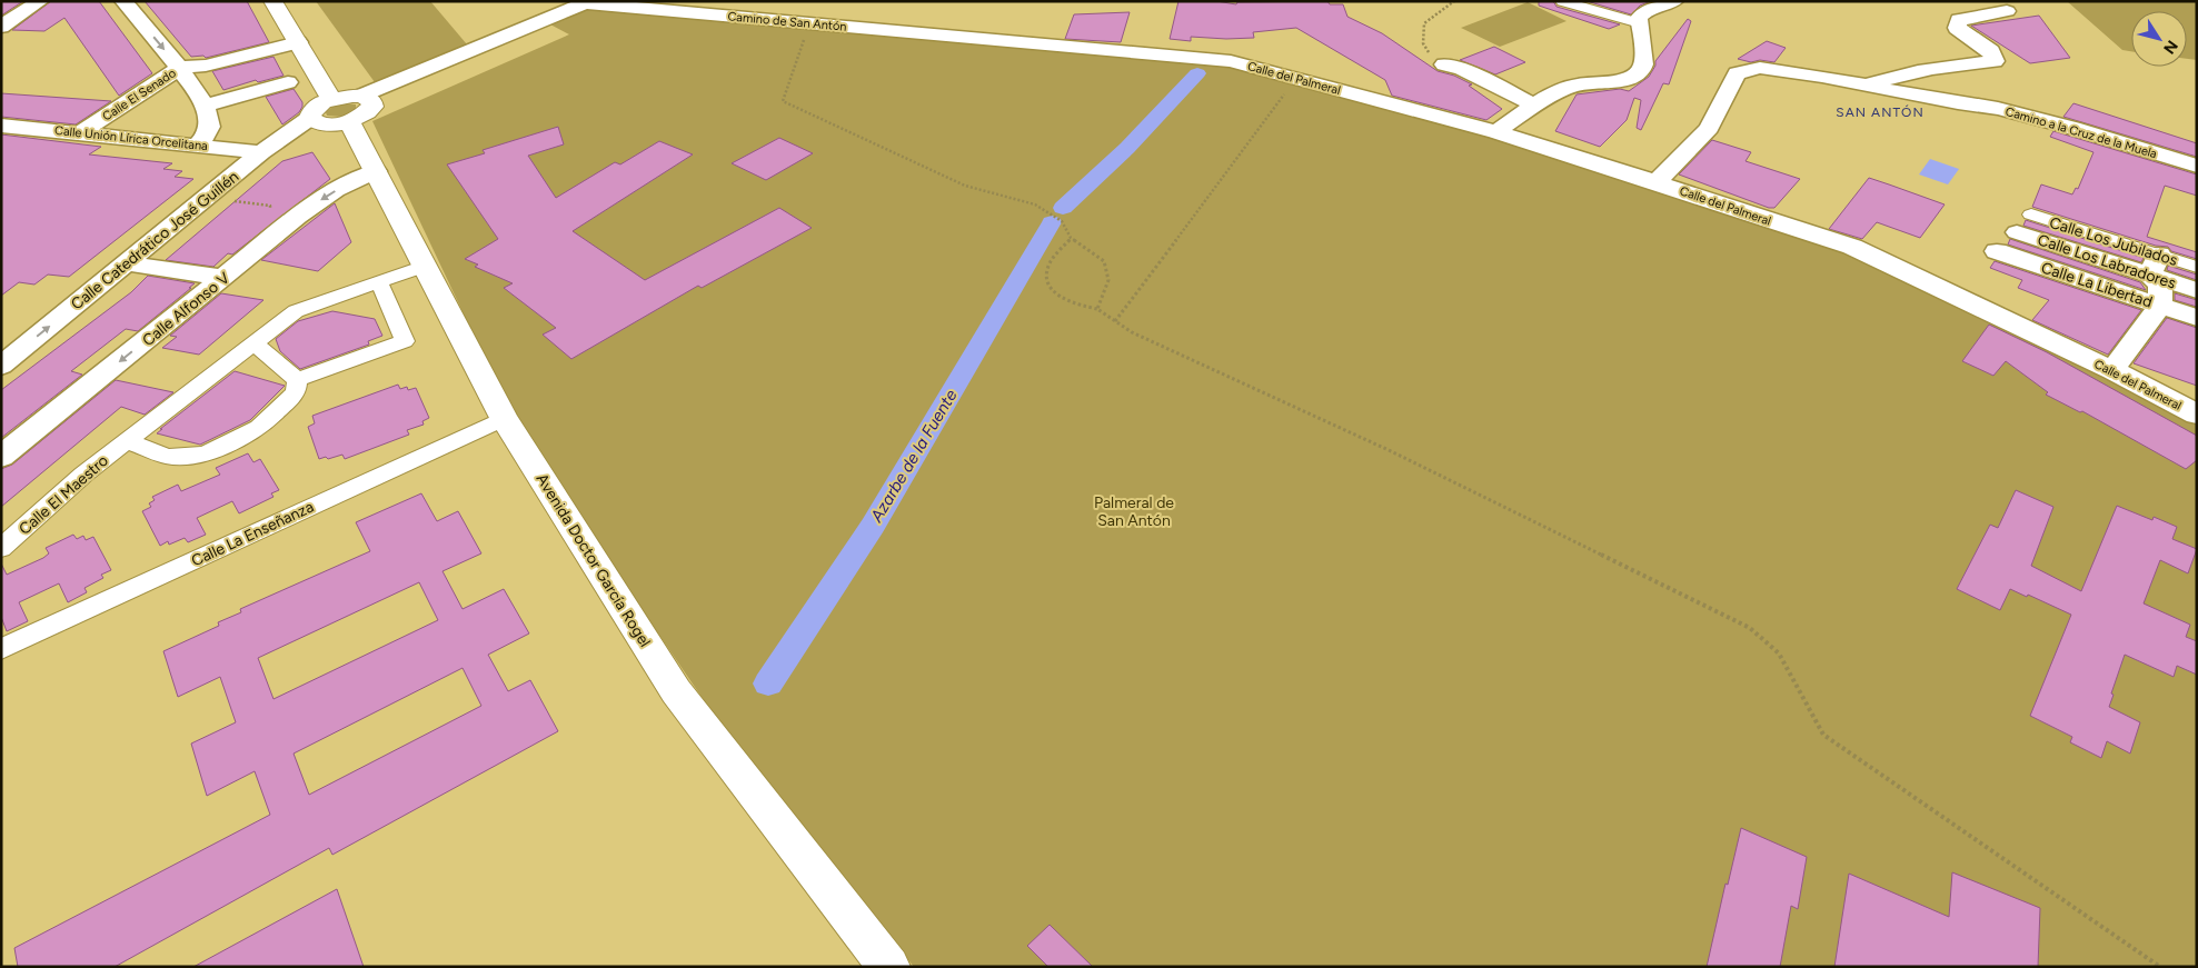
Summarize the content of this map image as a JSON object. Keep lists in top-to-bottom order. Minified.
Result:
{"streets":{"street":["Camino de San Antón","Calle del Palmeral","Calle El Senado","Camino a la Cruz de la Muela","Calle Unión Lírica Orcelitana","Calle Catedrático José Guillén","Calle Los Jubilados","Calle Los Labradores","Calle La Libertad","Calle Alfonso V","Calle El Maestro","Calle La Enseñanza","Avenida Doctor García Rogel"]},"crossings":[["Camino de San Antón","Calle del Palmeral"],["Camino de San Antón","Avenida Doctor García Rogel"],["Calle del Palmeral","Camino a la Cruz de la Muela"],["Calle El Senado","Calle Unión Lírica Orcelitana"],["Calle El Senado","Avenida Doctor García Rogel"],["Calle Unión Lírica Orcelitana","Calle Catedrático José Guillén"],["Calle Los Jubilados","Calle Los Labradores"],["Calle Alfonso V","Avenida Doctor García Rogel"],["Calle El Maestro","Avenida Doctor García Rogel"],["Calle La Enseñanza","Avenida Doctor García Rogel"]],"one_way":["Calle Catedrático José Guillén","Calle Alfonso V"],"districts":["SAN ANTÓN"],"water":["Azarbe de la Fuente"],"parks":["Palmeral de San Antón"],"north":"bottom right"}
